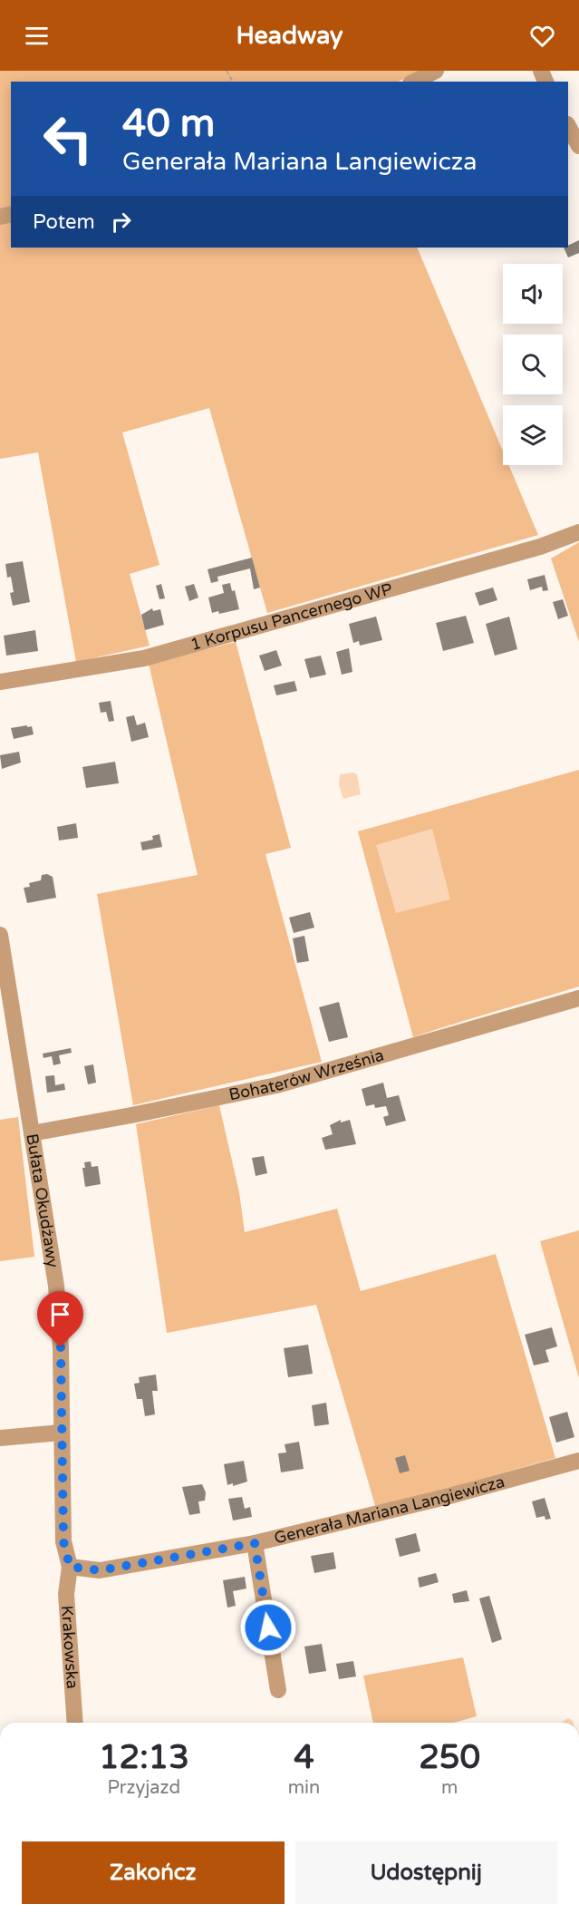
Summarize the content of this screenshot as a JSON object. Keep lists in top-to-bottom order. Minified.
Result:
{"streets":{"street":["1 Korpusu Pancernego WP","Bohaterów Września","Bułata Okudżawy","Generała Mariana Langiewicza","Krakowska"]},"crossings":[["Bohaterów Września","Bułata Okudżawy"],["Bułata Okudżawy","Generała Mariana Langiewicza"],["Bułata Okudżawy","Krakowska"],["Generała Mariana Langiewicza","Krakowska"]],"page":{"header":"Headway","turn":["40 m","Generała Mariana Langiewicza"],"then":"Potem","eta":["12:13","Przyjazd","4","min","250","m"],"buttons":["Zakończ","Udostępnij"]}}
